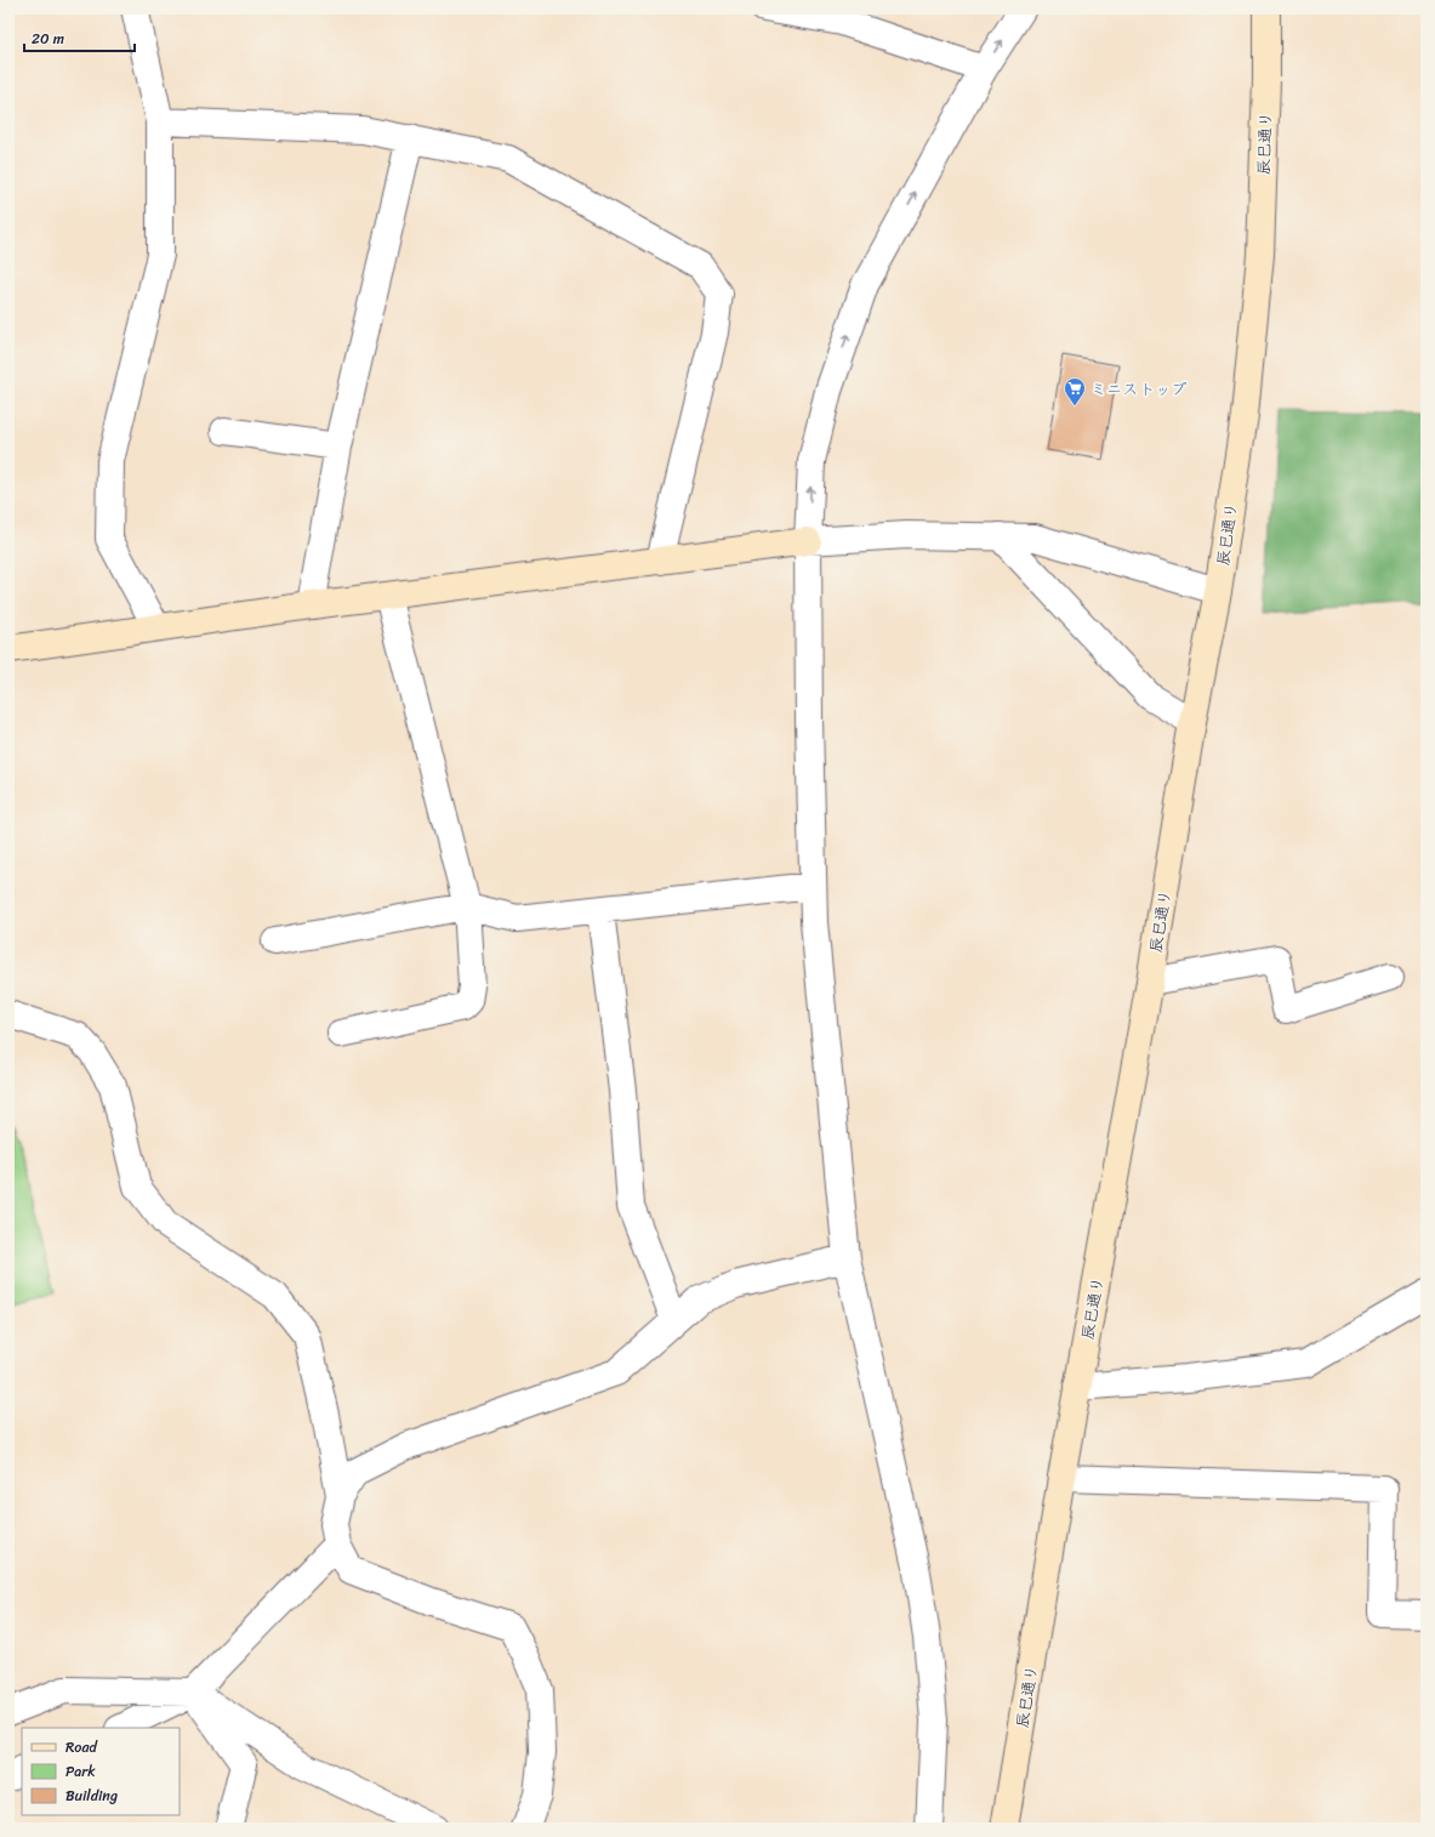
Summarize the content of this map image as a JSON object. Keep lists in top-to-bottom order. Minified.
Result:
{"streets":{"street":["辰巳通り"]},"places":{"supermarket":["ミニストップ"]},"legend":["Road","Park","Building"],"scale_bar":"20 m"}
